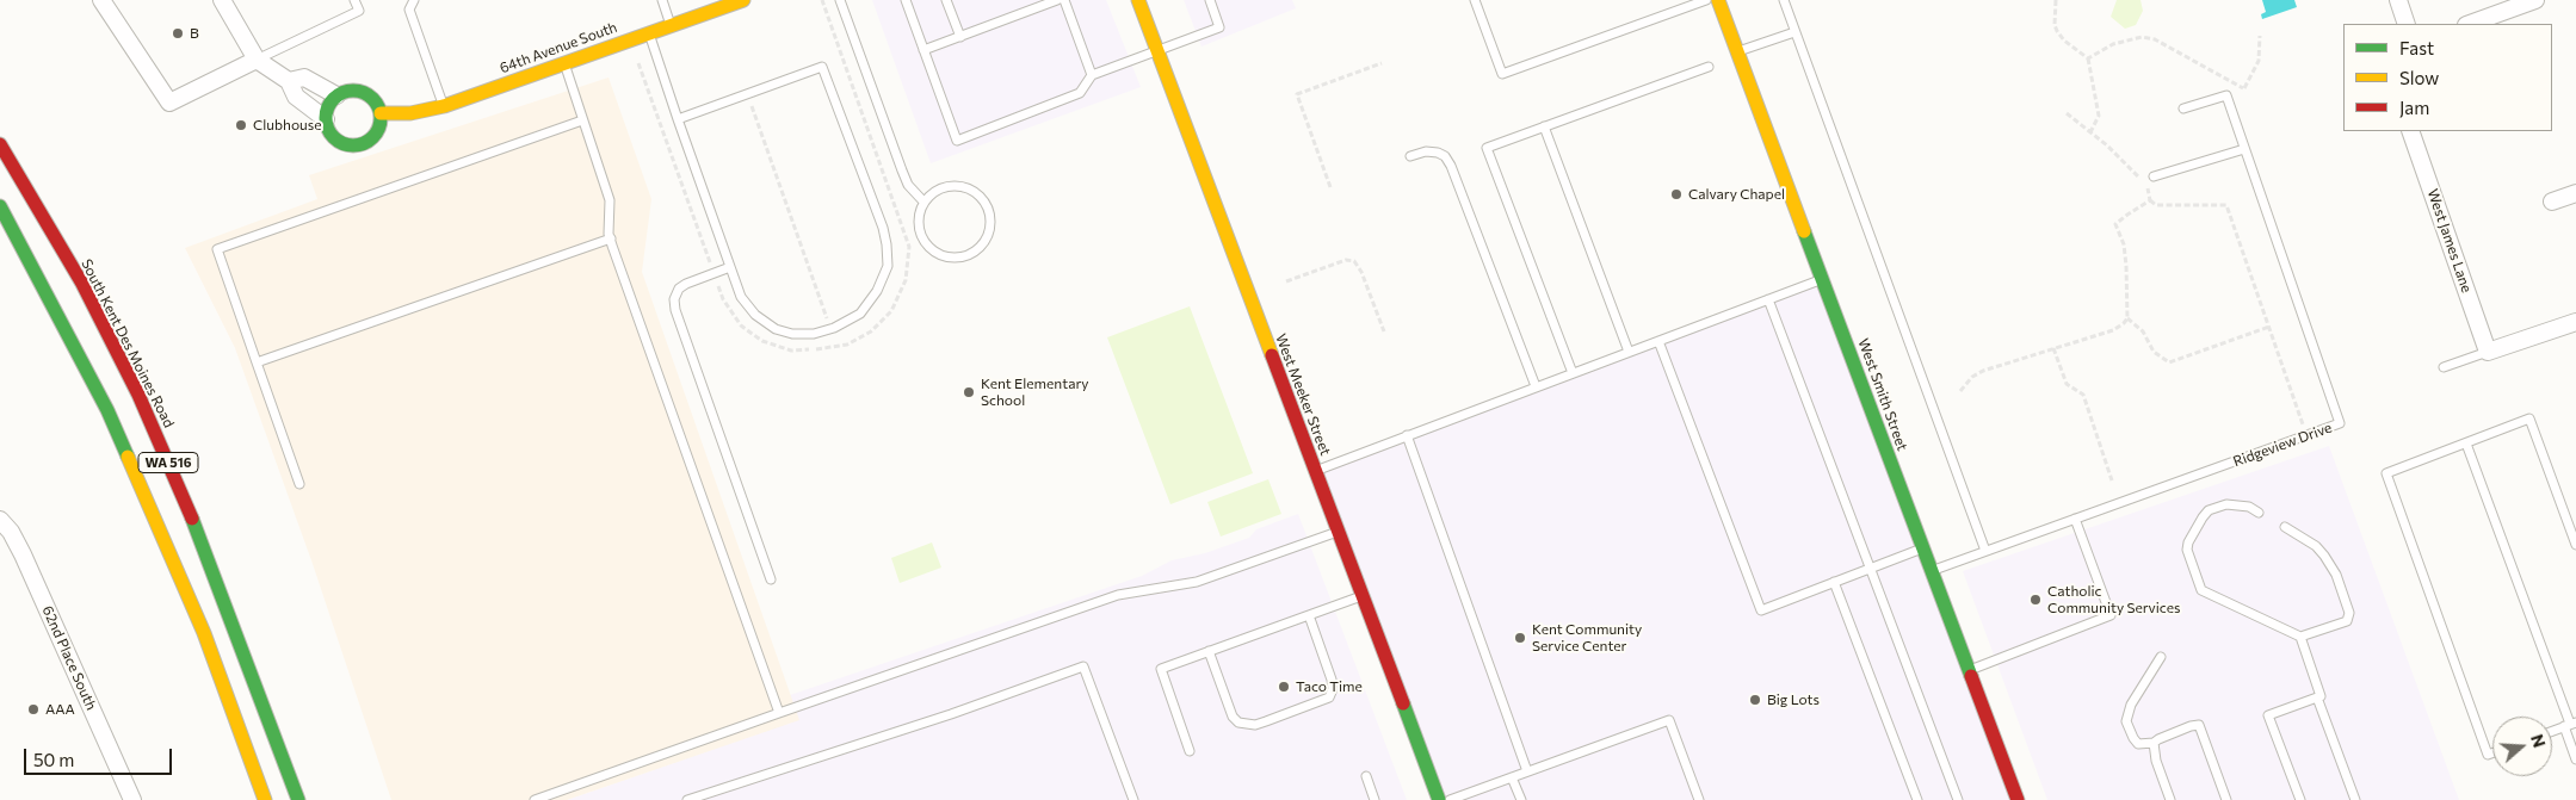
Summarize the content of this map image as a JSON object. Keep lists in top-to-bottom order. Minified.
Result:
{"streets":{"main road":["64th Avenue South","South Kent Des Moines Road","West Meeker Street","West Smith Street","WA 516"],"street":["West James Lane","62nd Place South"],"lane":["Ridgeview Drive"]},"crossings":[["West Smith Street","Ridgeview Drive"]],"places":["B","Clubhouse","Calvary Chapel","Kent Elementary School","Catholic Community Services","Kent Community Service Center","Taco Time","Big Lots","AAA"],"legend":["Fast","Slow","Jam"],"scale_bar":"50 m","north":"right"}
